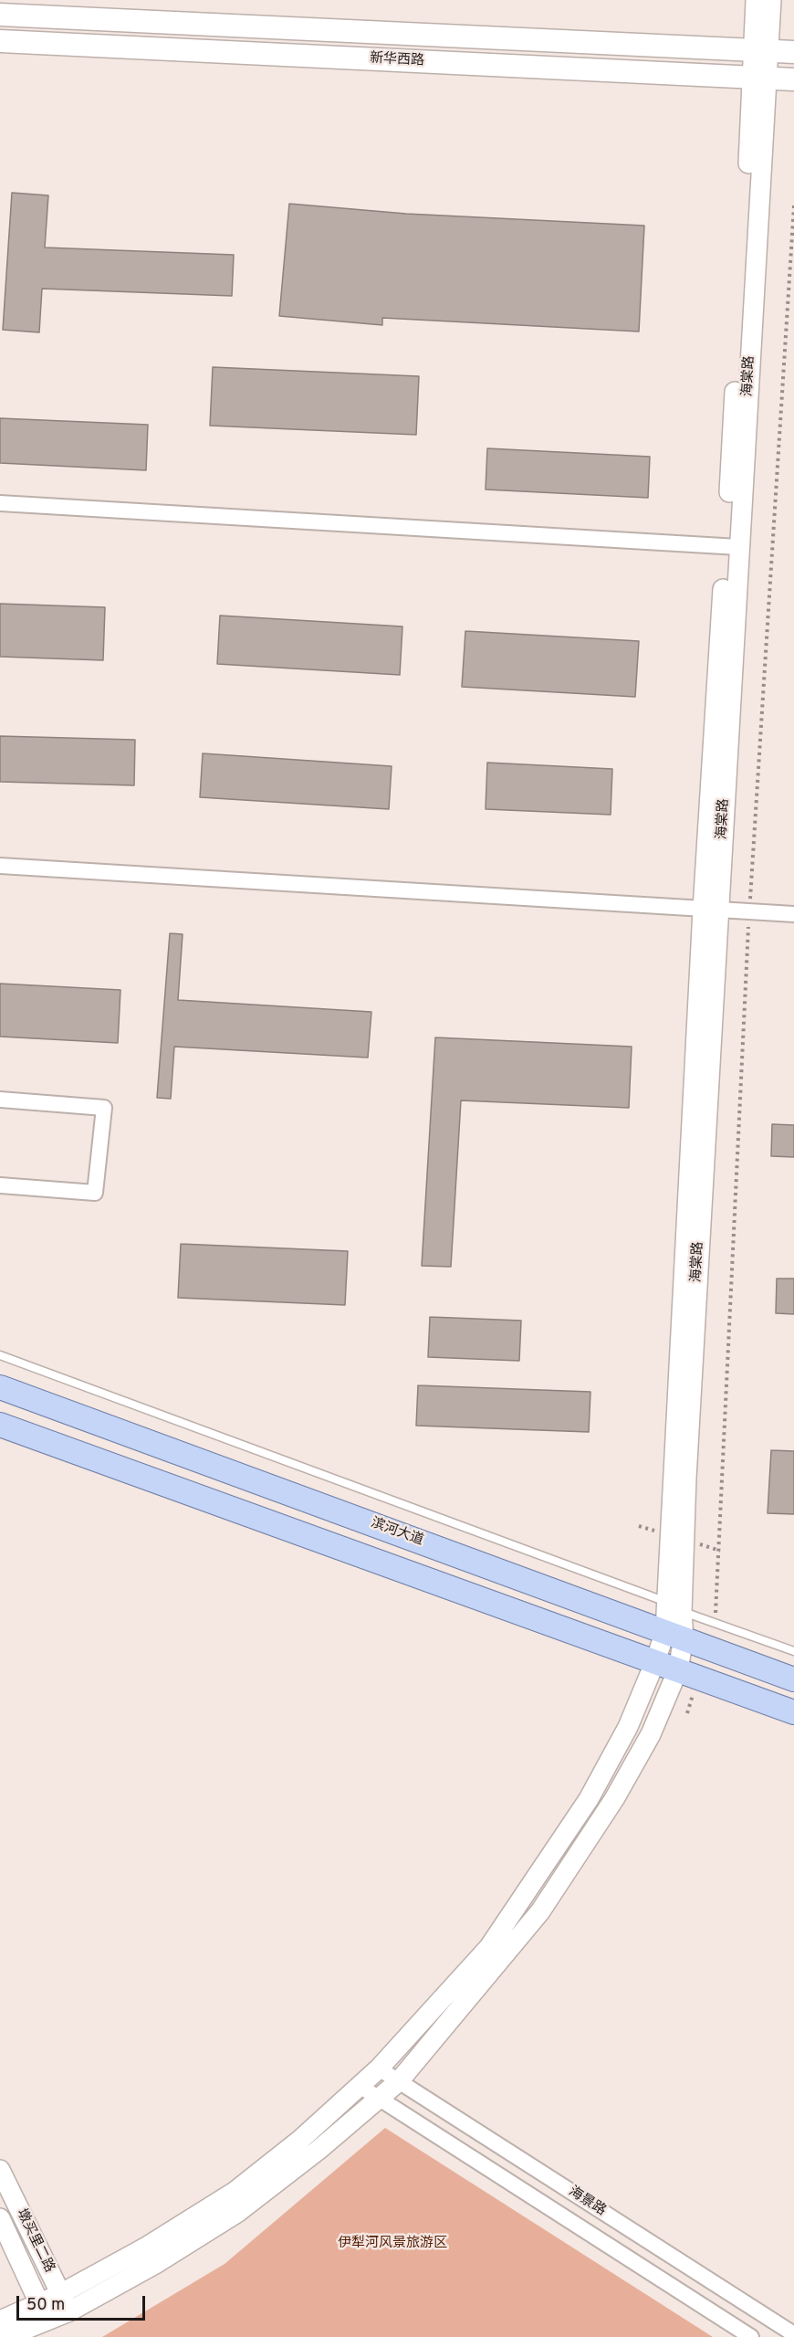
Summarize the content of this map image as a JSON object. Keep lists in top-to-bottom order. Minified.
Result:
{"streets":{"main road":["新华西路","滨河大道"],"street":["海棠路","海景路","墩买里二路"]},"crossings":[["新华西路","海棠路"],["海棠路","滨河大道"]],"parks":["伊犁河风景旅游区"],"scale_bar":"50 m"}
